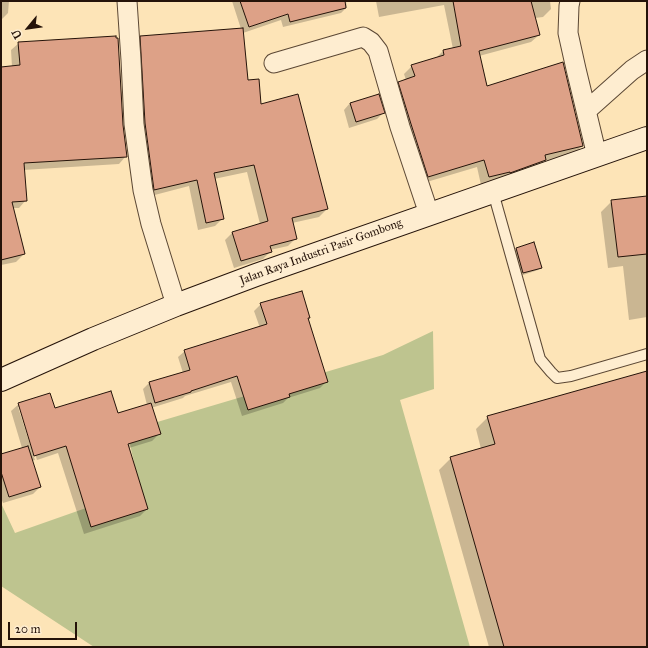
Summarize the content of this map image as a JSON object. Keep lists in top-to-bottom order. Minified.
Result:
{"streets":{"main road":["Jalan Raya Industri Pasir Gombong"]},"scale_bar":"20 m","north":"bottom left"}
